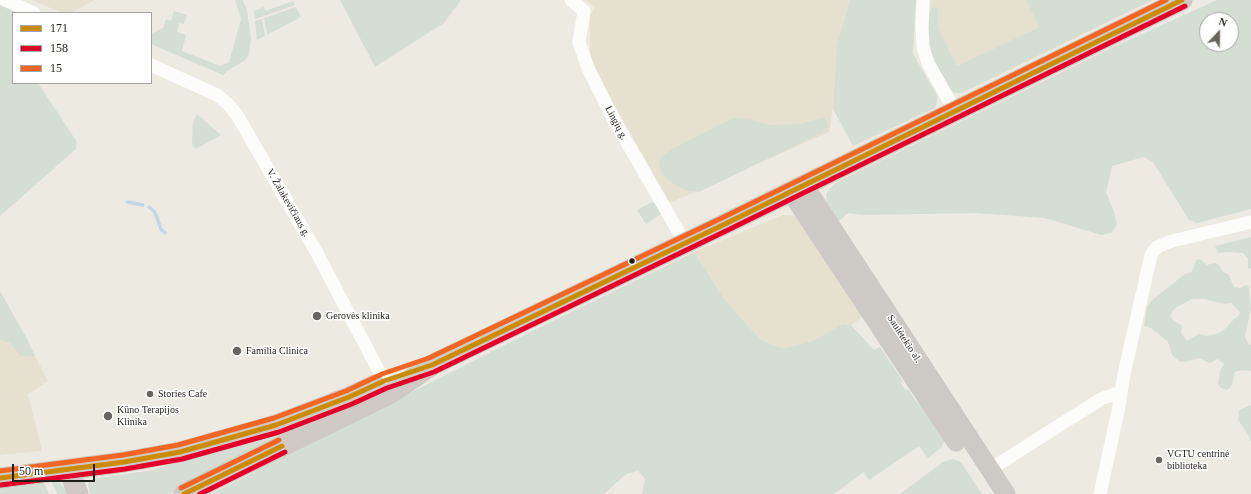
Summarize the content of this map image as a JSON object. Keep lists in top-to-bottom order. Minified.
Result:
{"streets":{"main road":["Saulėtekio al."],"street":["Lingių g.","V. Žalakevičiaus g."]},"places":["Gerovės klinika","Familia Clinica","Stories Cafe","Kūno Terapijos Klinika","VGTU centrinė biblioteka"],"lines":["transit line 171","transit line 15","transit line 158"],"legend":["171","158","15"],"scale_bar":"50 m","north":"top"}
